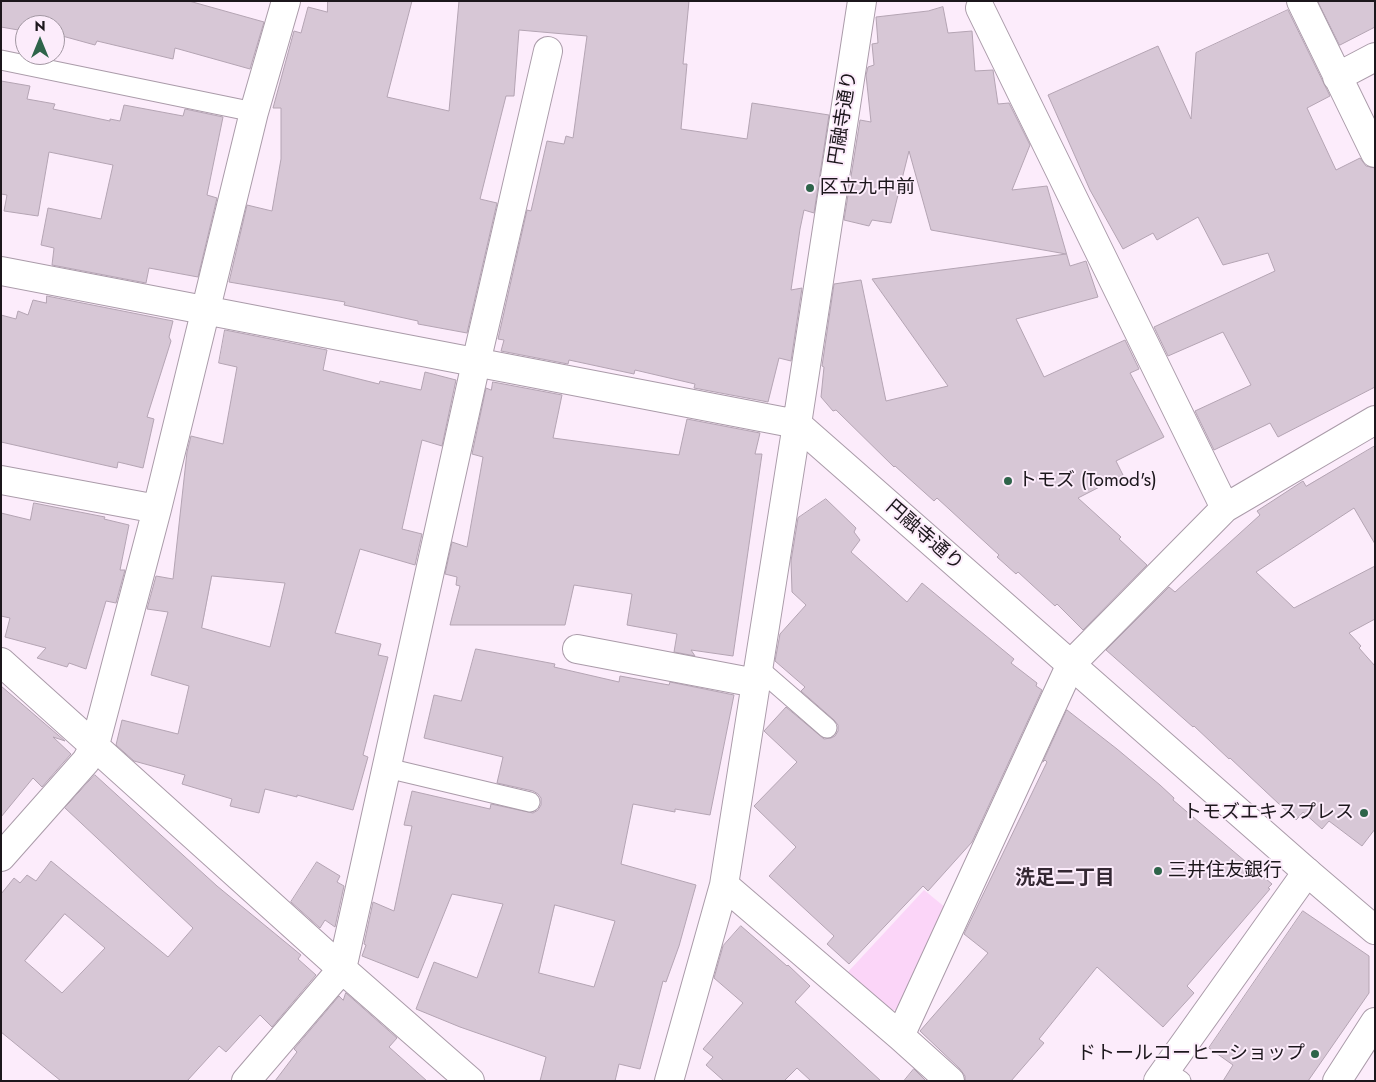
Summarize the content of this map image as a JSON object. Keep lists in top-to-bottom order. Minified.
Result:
{"streets":{"street":["円融寺通り"]},"districts":["洗足二丁目"],"places":["区立九中前","トモズ (Tomod's)","トモズエキスプレス","三井住友銀行","ドトールコーヒーショップ"],"north":"top"}
